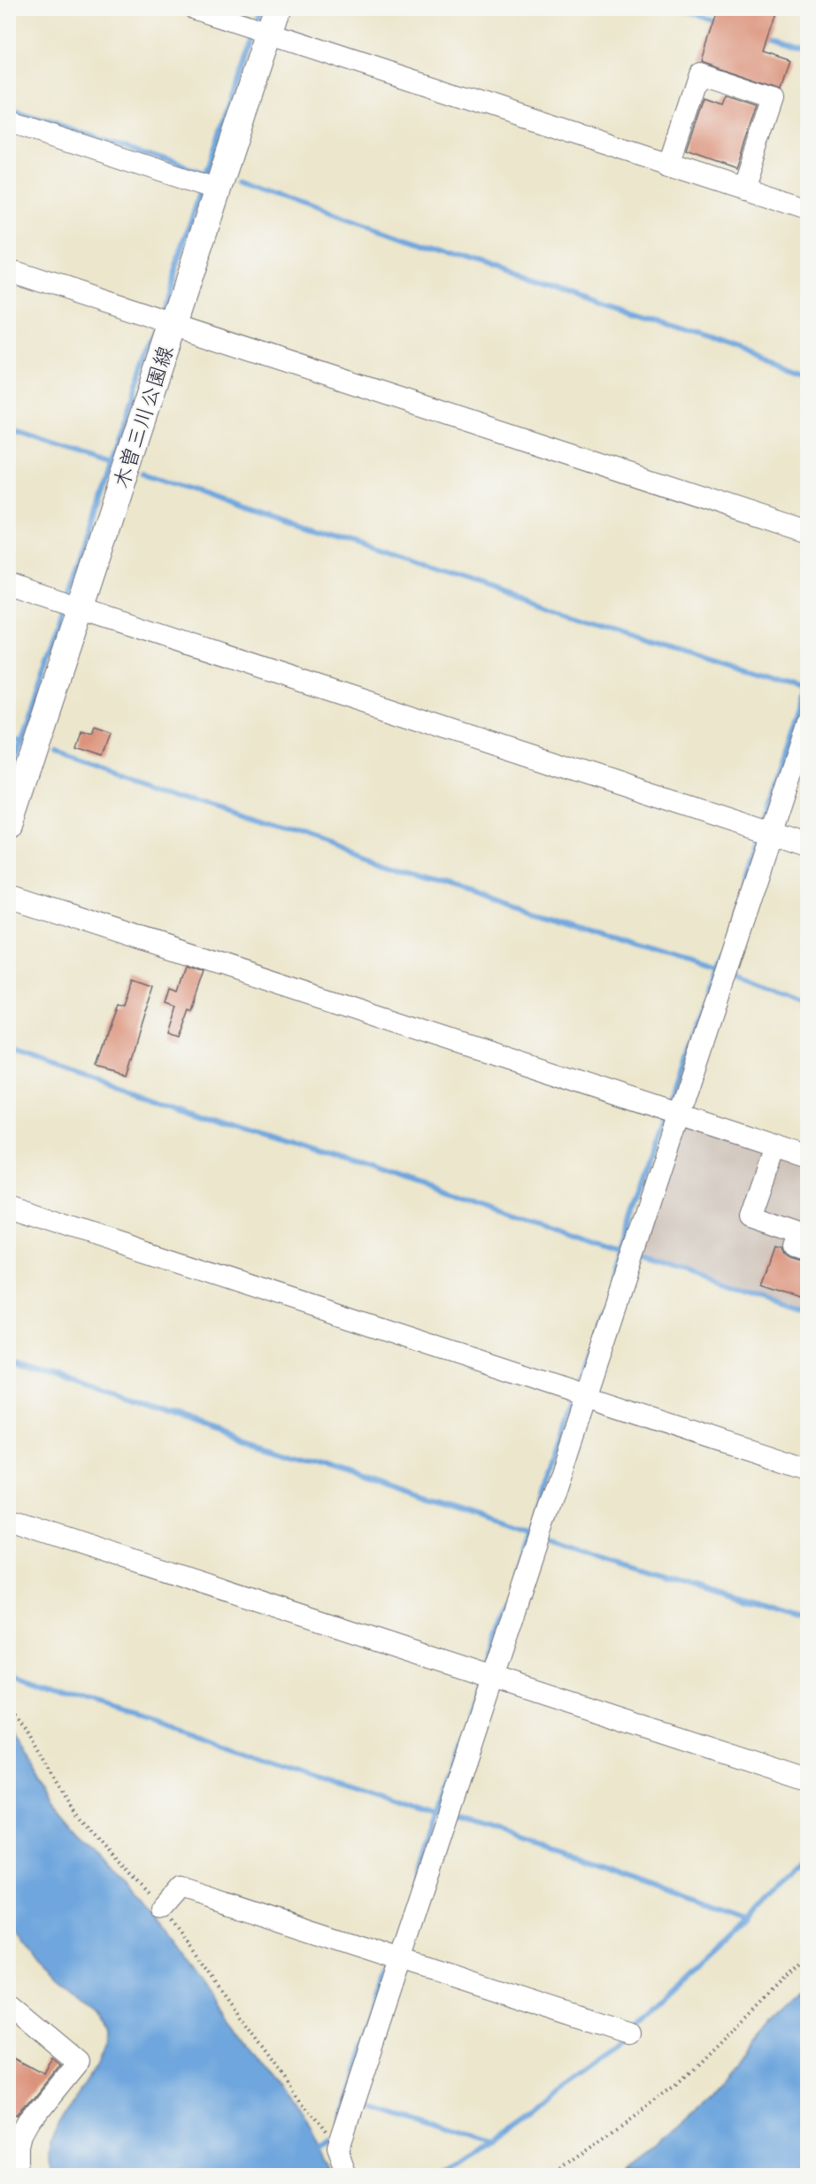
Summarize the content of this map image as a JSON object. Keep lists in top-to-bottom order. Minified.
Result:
{"streets":{"main road":["木曽三川公園線"]}}
